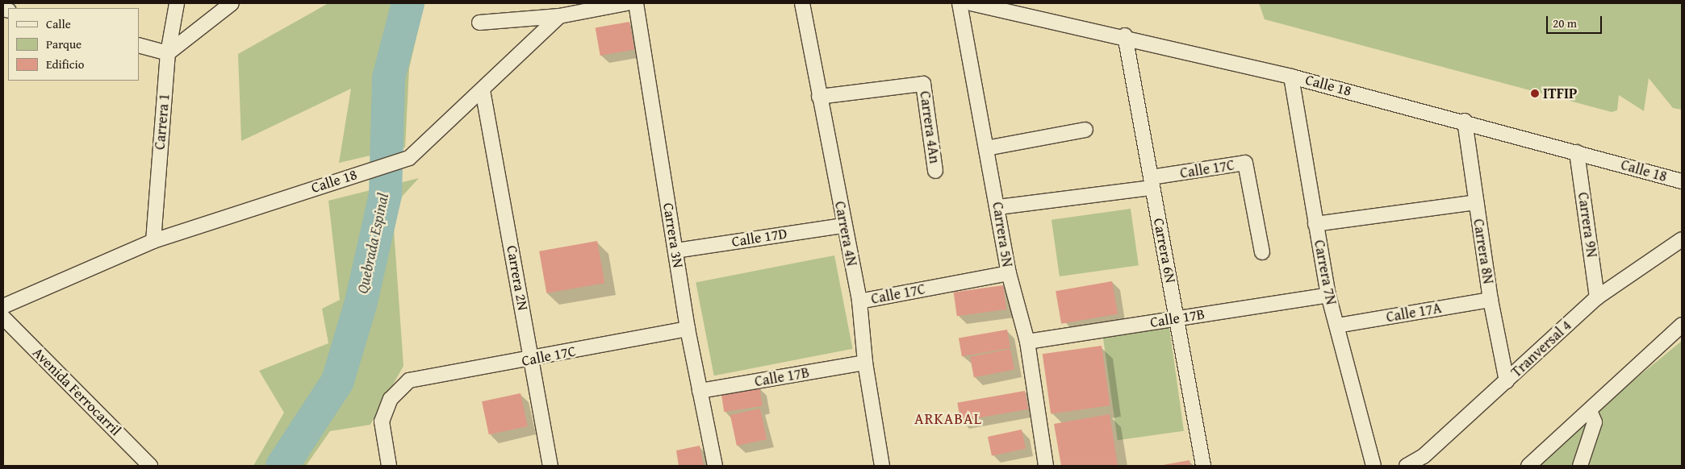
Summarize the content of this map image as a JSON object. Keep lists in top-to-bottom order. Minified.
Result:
{"streets":{"street":["Calle 18","Carrera 1","Carrera 4An","Calle 17C","Carrera 9N","Carrera 4N","Carrera 5N","Carrera 3N","Calle 17D","Carrera 6N","Carrera 8N","Carrera 7N","Carrera 2N","Calle 17A","Calle 17B","Tranversal 4","Avenida Ferrocarril"]},"crossings":[["Calle 18","Carrera 1"],["Calle 18","Carrera 9N"],["Calle 18","Carrera 6N"],["Calle 18","Carrera 8N"],["Calle 18","Carrera 7N"],["Calle 18","Carrera 2N"],["Carrera 4An","Carrera 4N"],["Calle 17C","Carrera 4N"],["Calle 17C","Carrera 5N"],["Calle 17C","Carrera 3N"],["Calle 17C","Carrera 6N"],["Calle 17C","Carrera 2N"],["Carrera 9N","Tranversal 4"],["Carrera 4N","Calle 17D"],["Carrera 4N","Calle 17B"],["Carrera 5N","Calle 17B"],["Carrera 3N","Calle 17D"],["Carrera 3N","Calle 17B"],["Carrera 6N","Calle 17B"],["Carrera 8N","Calle 17A"],["Carrera 8N","Tranversal 4"],["Carrera 7N","Calle 17A"],["Carrera 7N","Calle 17B"]],"districts":["ARKABAL"],"water":["Quebrada Espinal"],"places":["ITFIP"],"legend":["Calle","Parque","Edificio"],"scale_bar":"20 m"}
